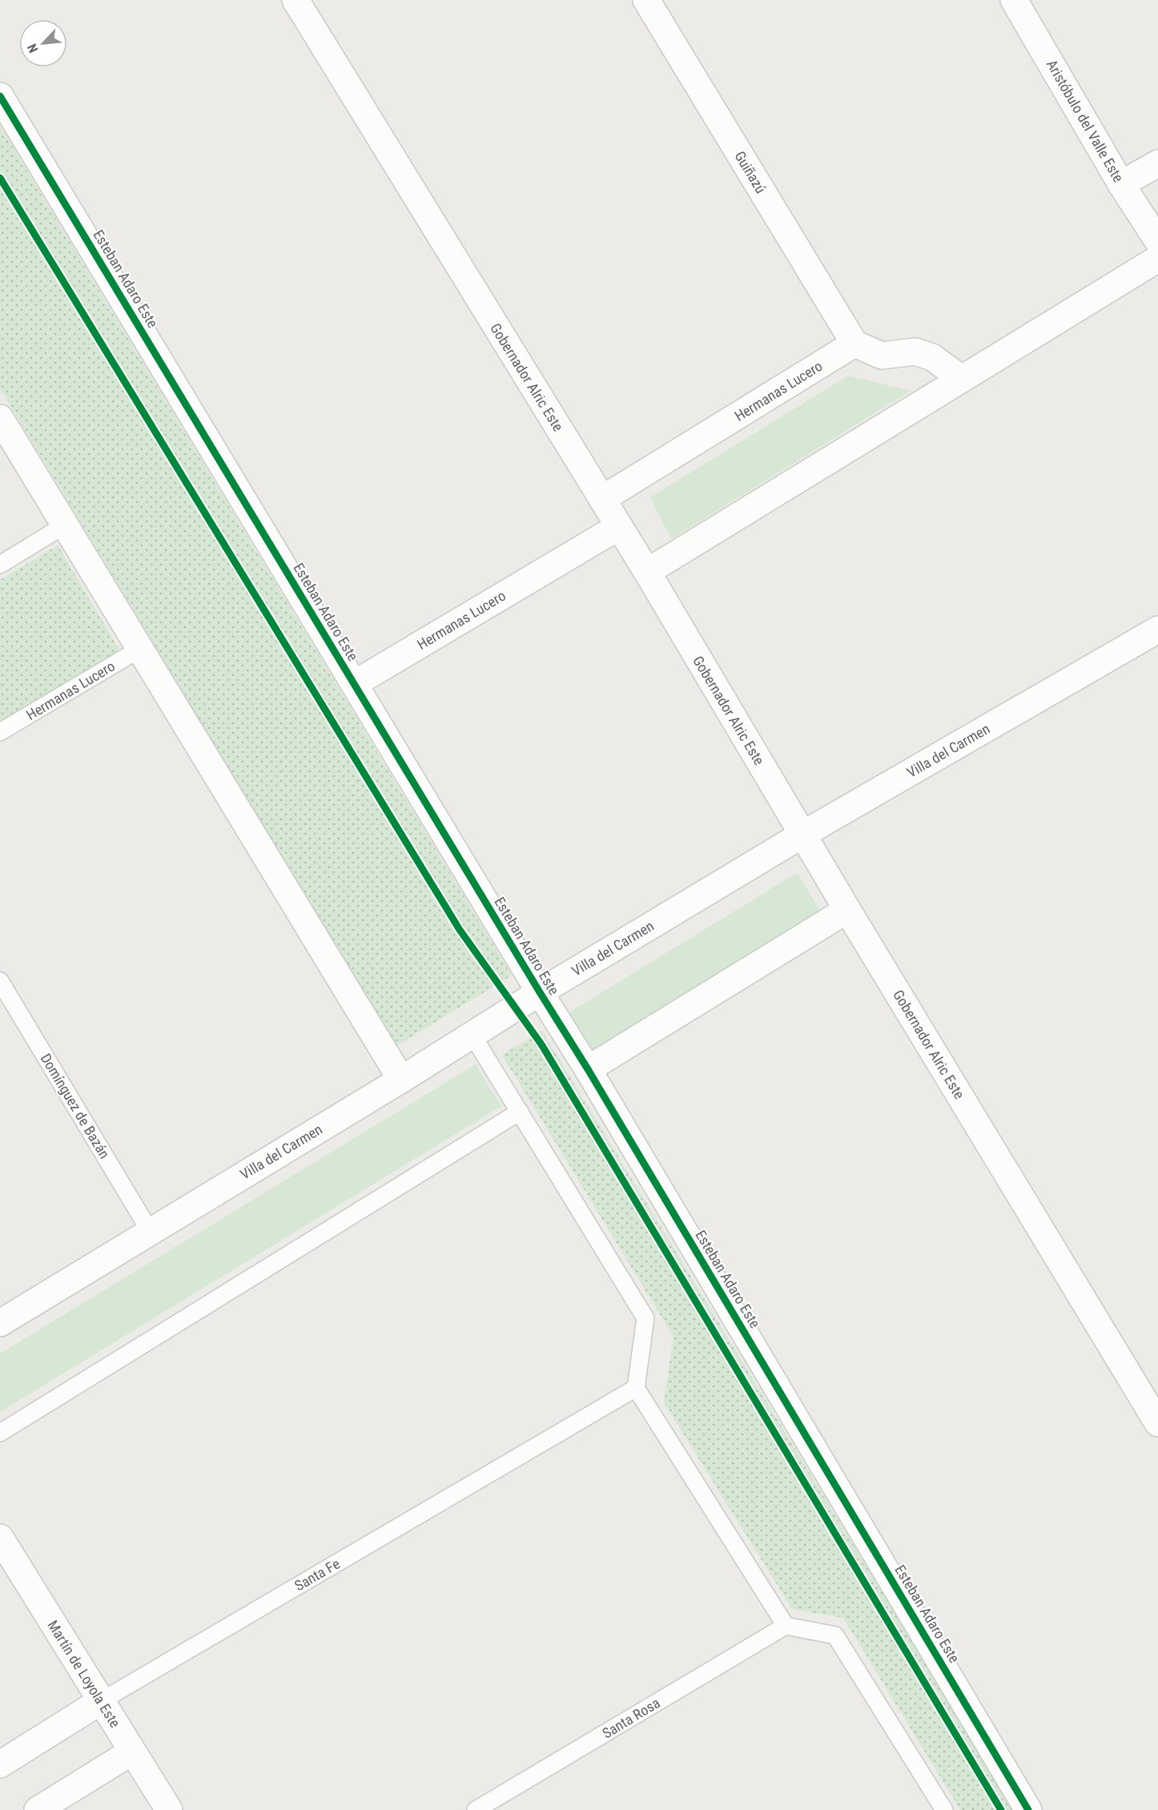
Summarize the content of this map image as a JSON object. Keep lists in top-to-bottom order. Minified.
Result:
{"streets":{"street":["Aristóbulo del Valle Este","Guiñazú","Esteban Adaro Este","Gobernador Alric Este","Hermanas Lucero","Villa del Carmen","Santa Fe","Martín de Loyola Este"],"lane":["Domínguez de Bazán","Santa Rosa"]},"crossings":[["Guiñazú","Hermanas Lucero"],["Esteban Adaro Este","Hermanas Lucero"],["Esteban Adaro Este","Villa del Carmen"],["Gobernador Alric Este","Hermanas Lucero"],["Gobernador Alric Este","Villa del Carmen"],["Villa del Carmen","Domínguez de Bazán"],["Santa Fe","Martín de Loyola Este"]],"north":"bottom left"}
